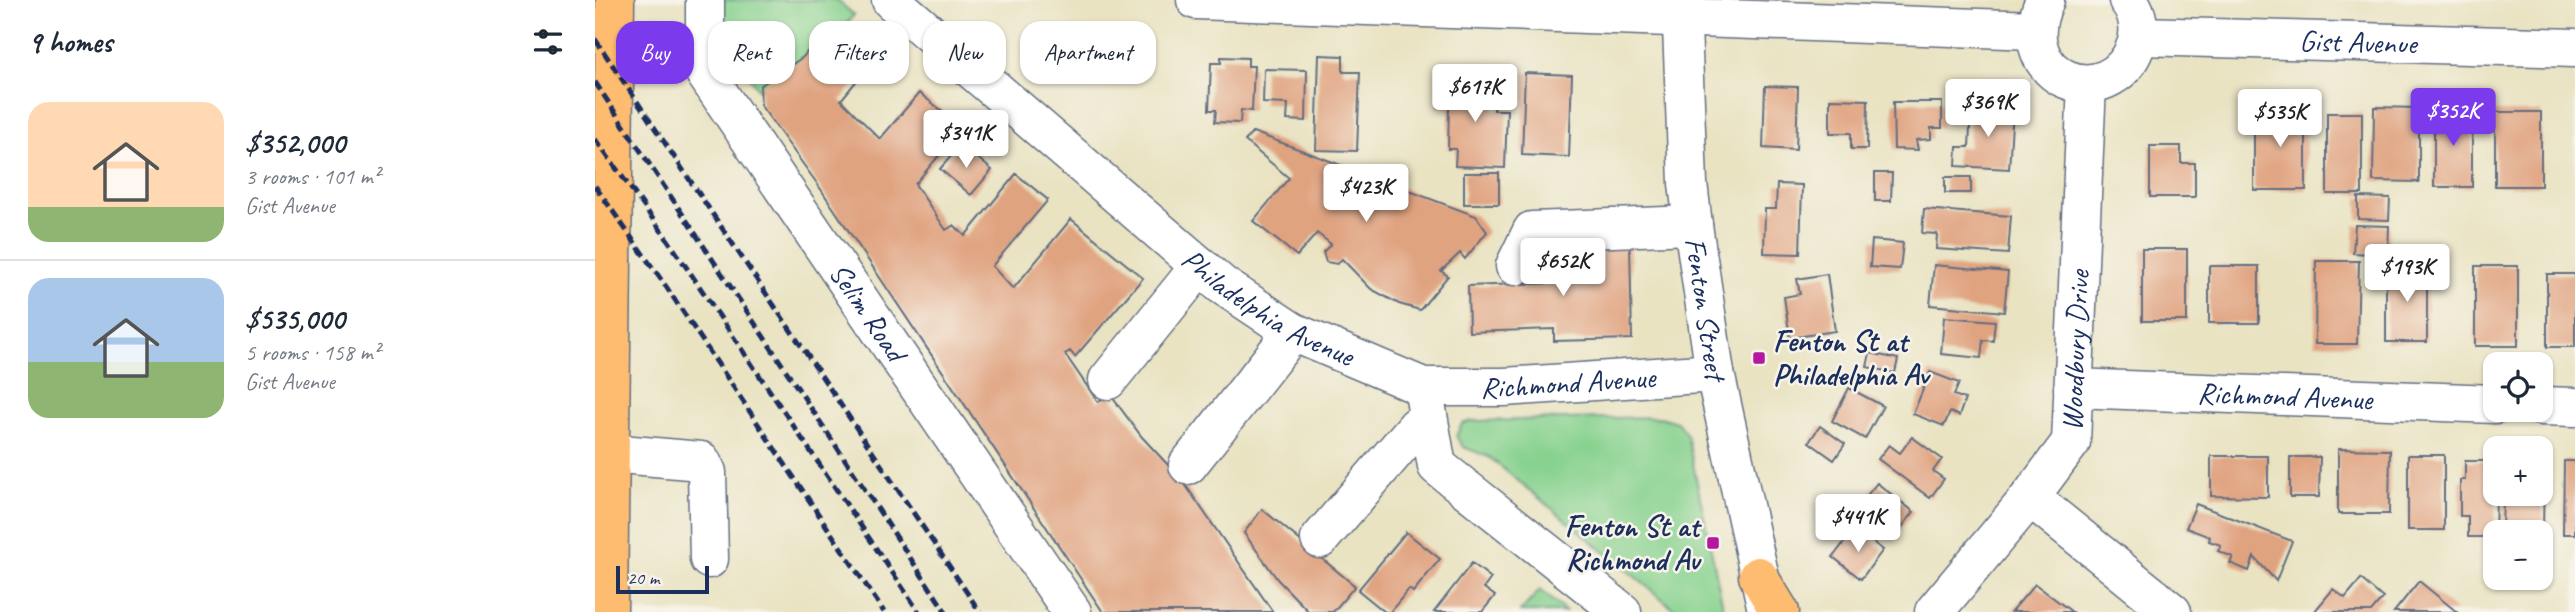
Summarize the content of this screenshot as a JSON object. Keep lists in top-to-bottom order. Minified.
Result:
{"streets":{"street":["Gist Avenue","Philadelphia Avenue","Fenton Street","Selim Road","Woodbury Drive","Richmond Avenue"]},"crossings":[["Philadelphia Avenue","Richmond Avenue"],["Fenton Street","Richmond Avenue"],["Woodbury Drive","Richmond Avenue"]],"places":{"transit":["Fenton St at Philadelphia Av","Fenton St at Richmond Av"]},"scale_bar":"20 m","page":{"heading":"9 homes","chip":["Buy","Rent","Filters","New","Apartment"],"price":["$617K","$369K","$352K","$535K","$341K","$423K","$652K","$193K","$441K"],"list":[{"name":"$352,000","note":"3 rooms · 101 m² · Gist Avenue"},{"name":"$535,000","note":"5 rooms · 158 m² · Gist Avenue"}],"map_buttons":["+","−"],"scale":"20 m"}}
